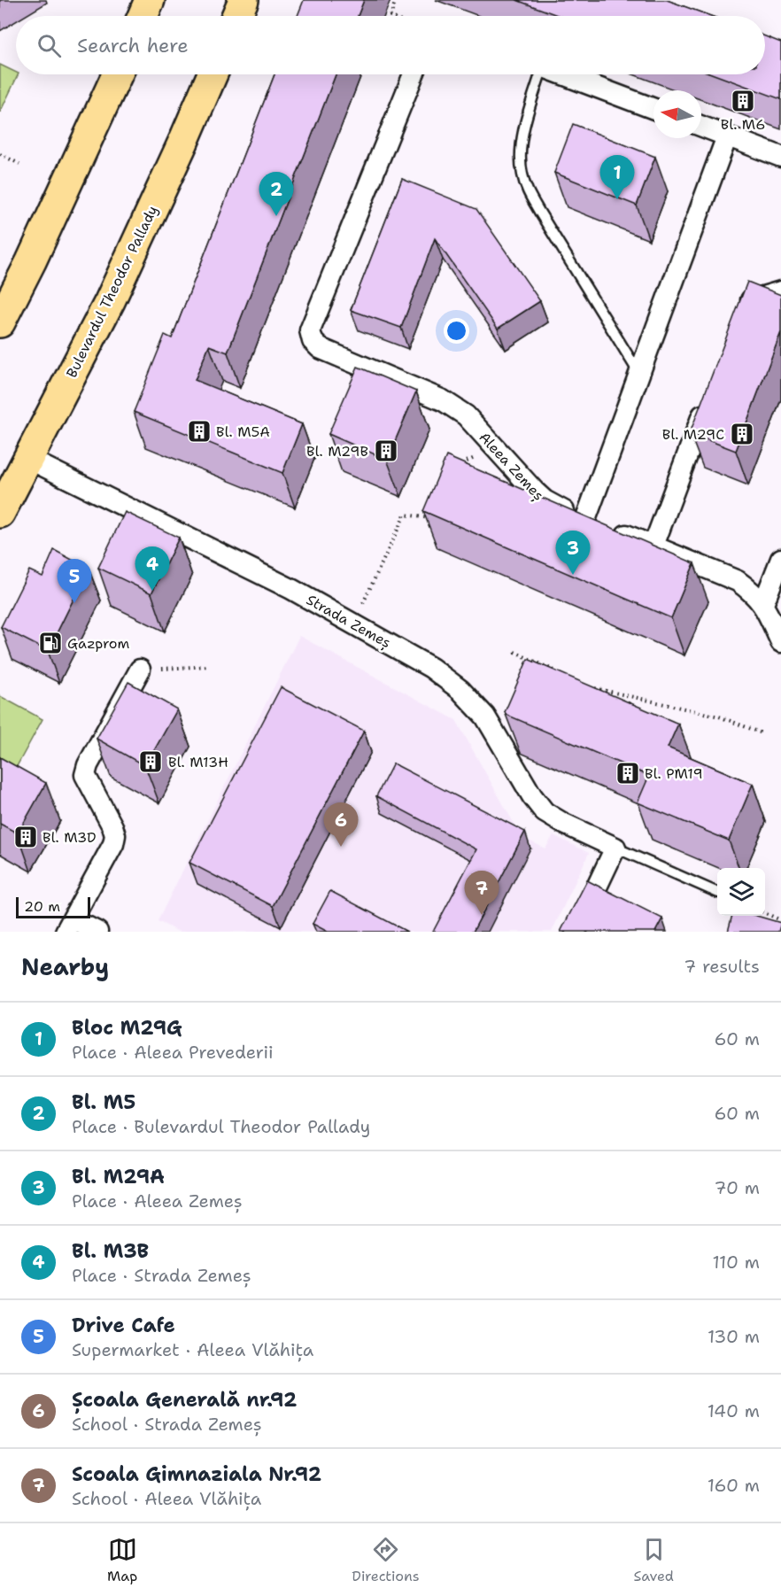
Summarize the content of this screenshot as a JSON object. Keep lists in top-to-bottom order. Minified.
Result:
{"streets":{"main road":["Bulevardul Theodor Pallady"],"street":["Aleea Zemeș","Strada Zemeș"]},"crossings":[["Bulevardul Theodor Pallady","Strada Zemeș"]],"places":{"building":["Bl. M6","Bl. M5A","Bl. M29C","Bl. M29B","Bl. M13H","Bl. PM19","Bl. M3D"],"fuel station":["Gazprom"]},"scale_bar":"20 m","north":"left","page":{"search":"Search here","pins":["1","2","3","4","5","6","7"],"scale":"20 m","heading":["Nearby","7 results"],"list":[{"mark":"1","name":"Bloc M29G","note":"Place · Aleea Prevederii","value":"60 m"},{"mark":"2","name":"Bl. M5","note":"Place · Bulevardul Theodor Pallady","value":"60 m"},{"mark":"3","name":"Bl. M29A","note":"Place · Aleea Zemeș","value":"70 m"},{"mark":"4","name":"Bl. M3B","note":"Place · Strada Zemeș","value":"110 m"},{"mark":"5","name":"Drive Cafe","note":"Supermarket · Aleea Vlăhița","value":"130 m"},{"mark":"6","name":"Școala Generală nr.92","note":"School · Strada Zemeș","value":"140 m"},{"mark":"7","name":"Scoala Gimnaziala Nr.92","note":"School · Aleea Vlăhița","value":"160 m"}],"nav":["Map","Directions","Saved"]}}
